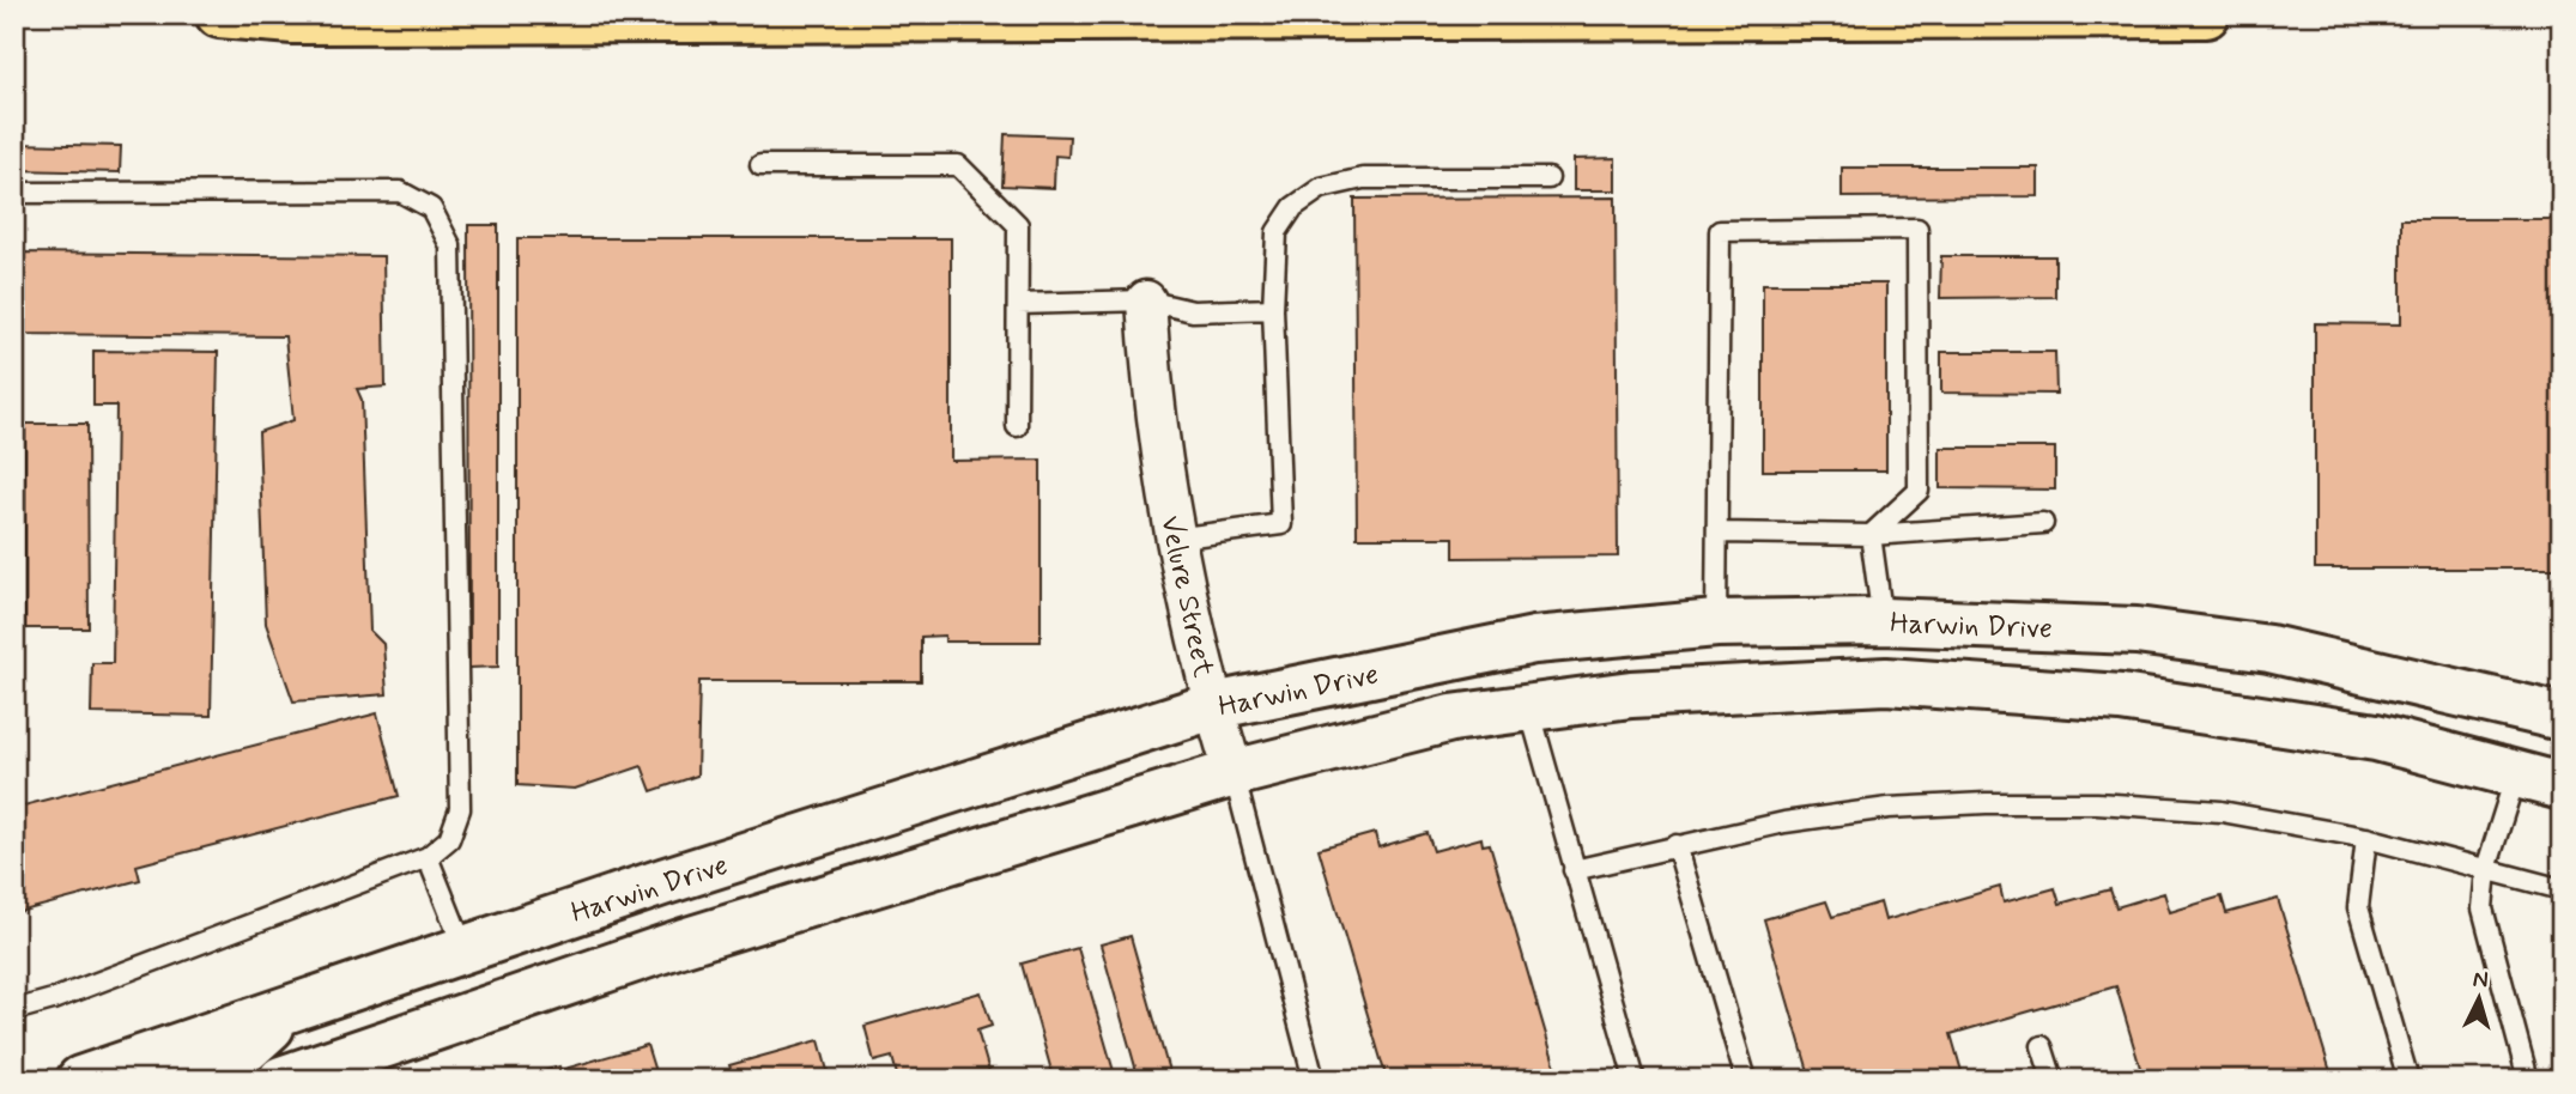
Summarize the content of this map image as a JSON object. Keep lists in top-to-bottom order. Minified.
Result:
{"streets":{"main road":["Harwin Drive"],"street":["Velure Street"]},"crossings":[["Velure Street","Harwin Drive"]],"north":"top"}
